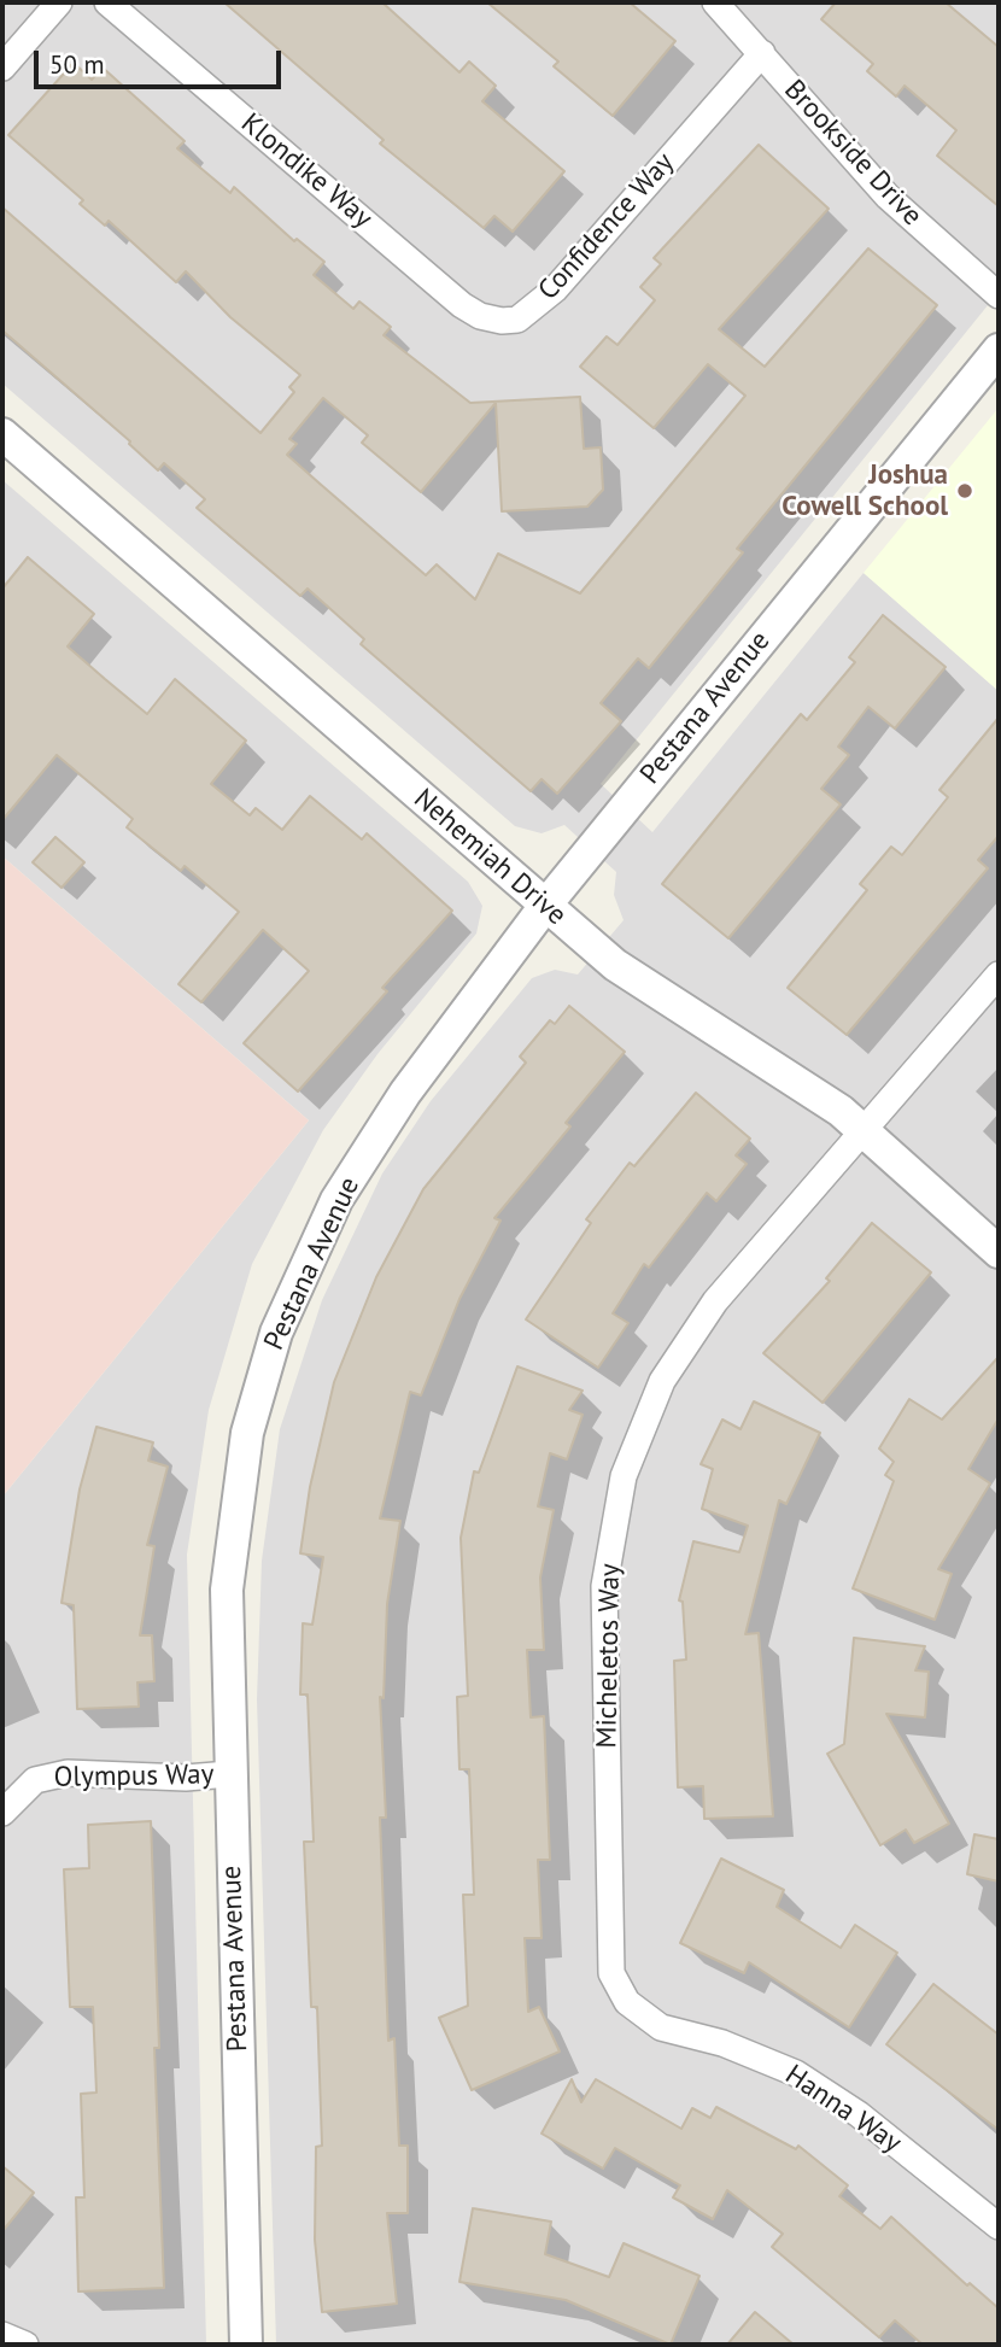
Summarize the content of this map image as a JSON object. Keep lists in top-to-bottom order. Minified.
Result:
{"streets":{"street":["Brookside Drive","Klondike Way","Confidence Way","Pestana Avenue","Nehemiah Drive","Micheletos Way","Olympus Way","Hanna Way"]},"crossings":[["Brookside Drive","Confidence Way"],["Klondike Way","Confidence Way"],["Pestana Avenue","Nehemiah Drive"],["Pestana Avenue","Olympus Way"],["Nehemiah Drive","Micheletos Way"],["Micheletos Way","Hanna Way"]],"places":["Joshua Cowell School"],"scale_bar":"50 m"}
